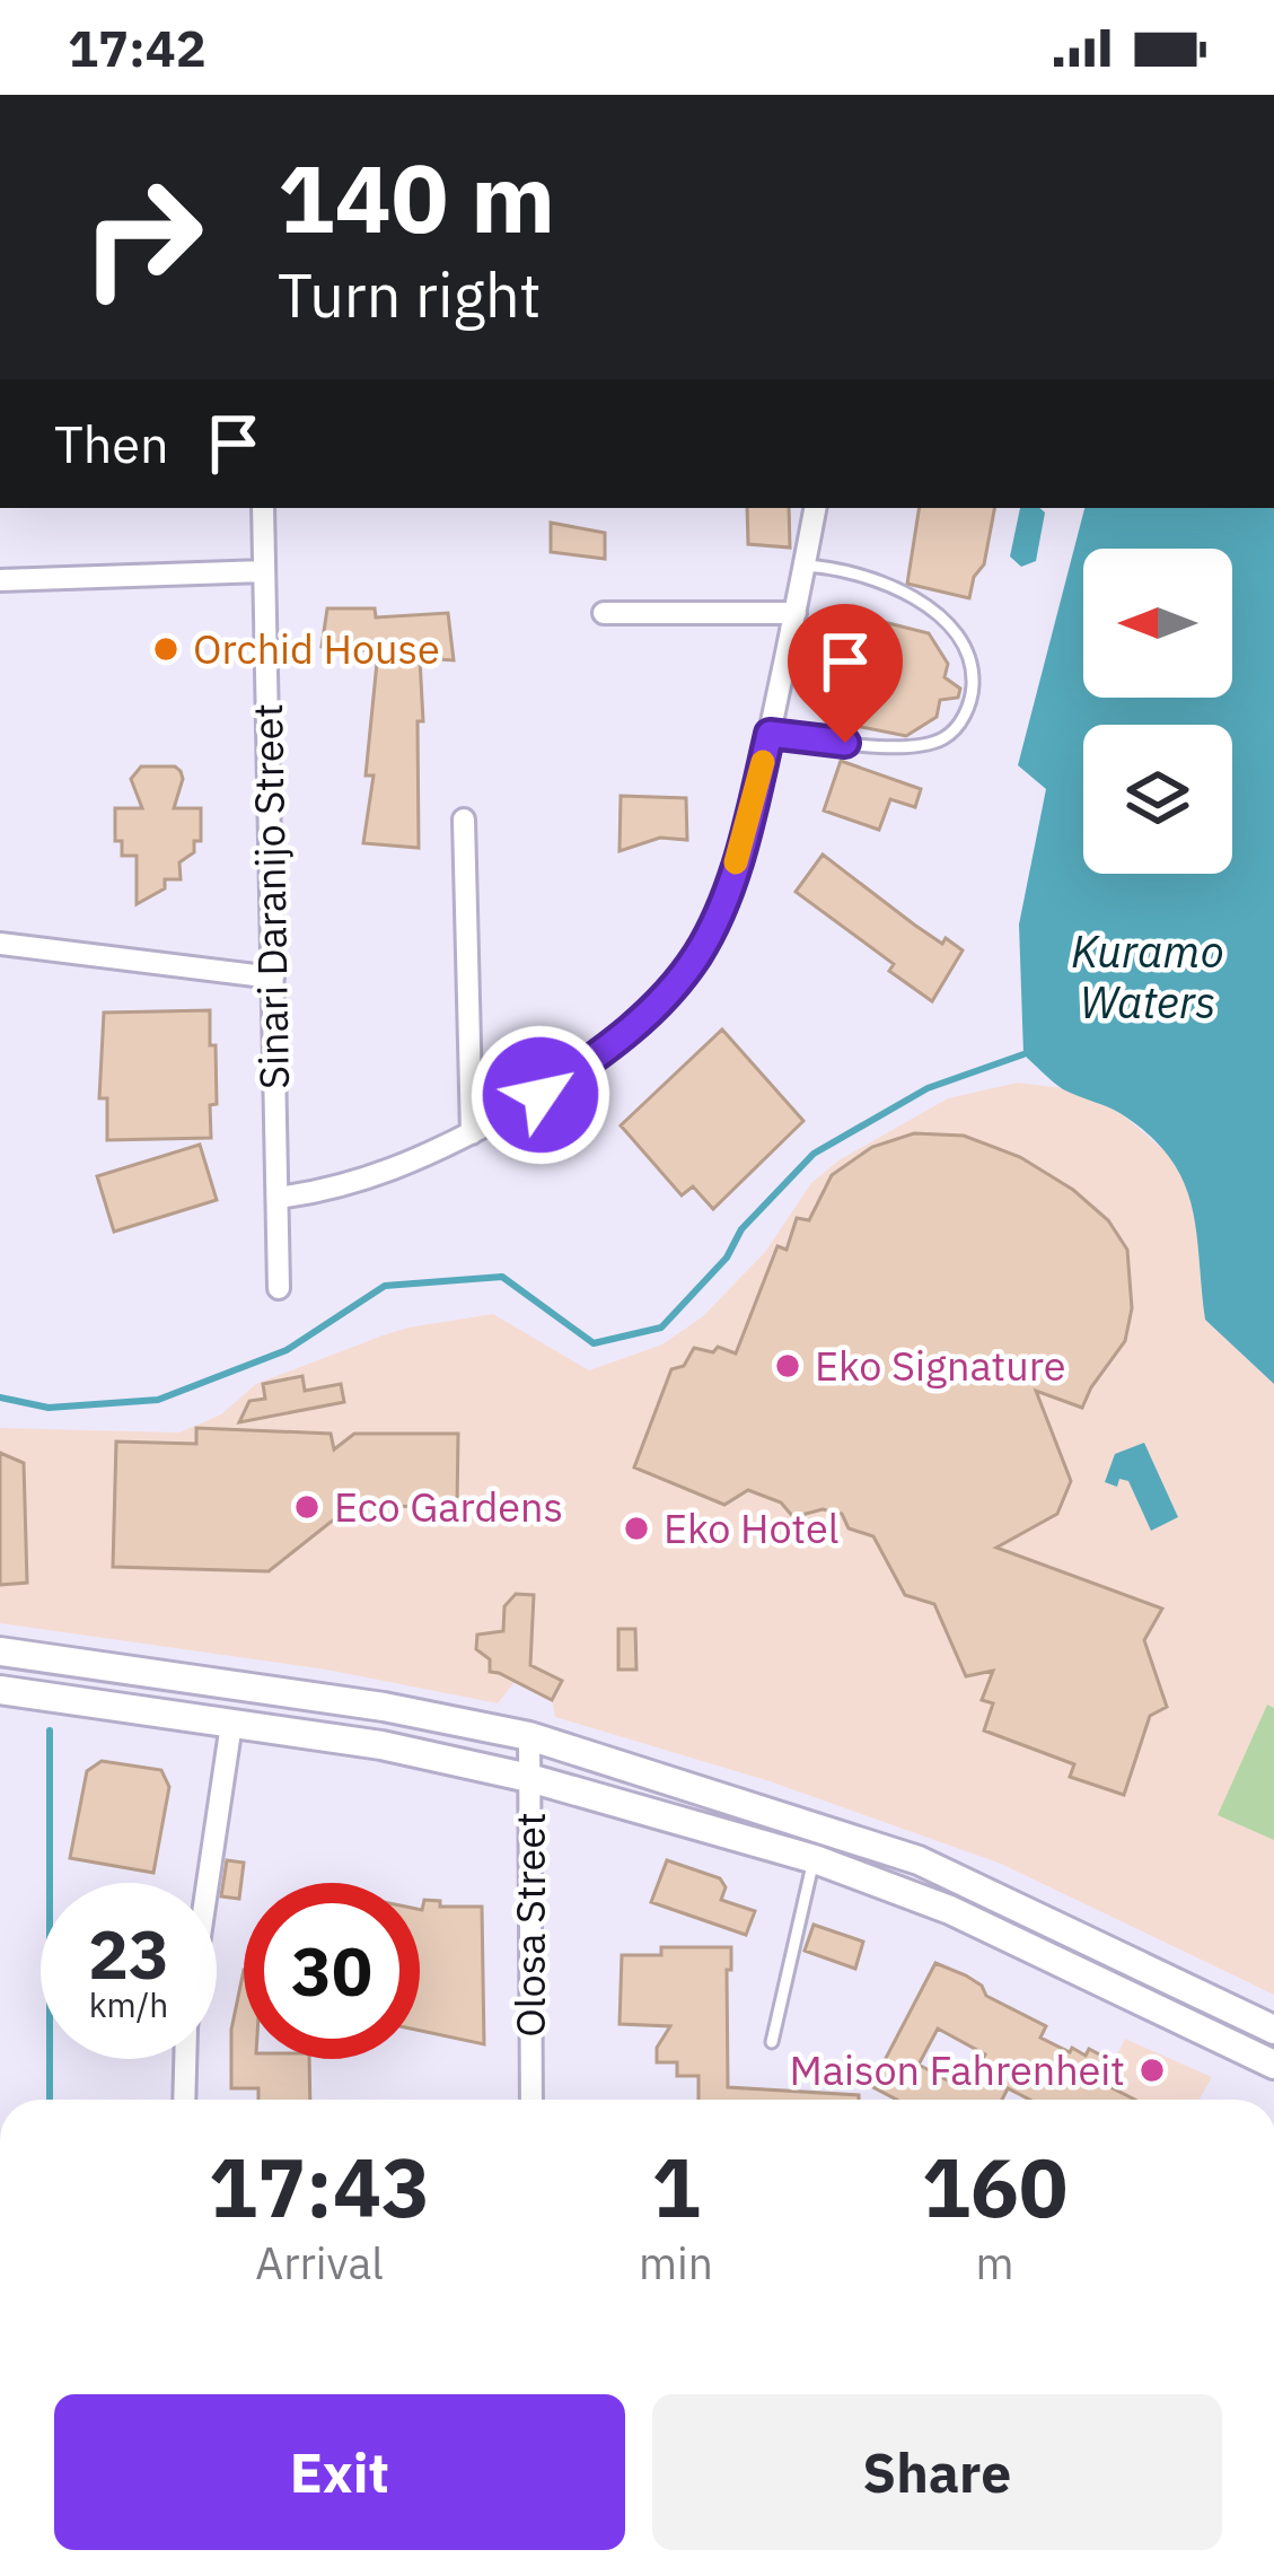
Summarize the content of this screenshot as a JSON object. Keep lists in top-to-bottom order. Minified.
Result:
{"streets":{"street":["Sinari Daranijo Street","Olosa Street"]},"water":["Kuramo Waters"],"places":["Orchid House","Eko Signature","Eco Gardens","Eko Hotel","Maison Fahrenheit"],"north":"left","page":{"status":"17:42","turn":["140 m","Turn right"],"then":"Then","speed":"23 km/h","limit":"30","eta":["17:43","Arrival","1","min","160","m"],"buttons":["Exit","Share"]}}
